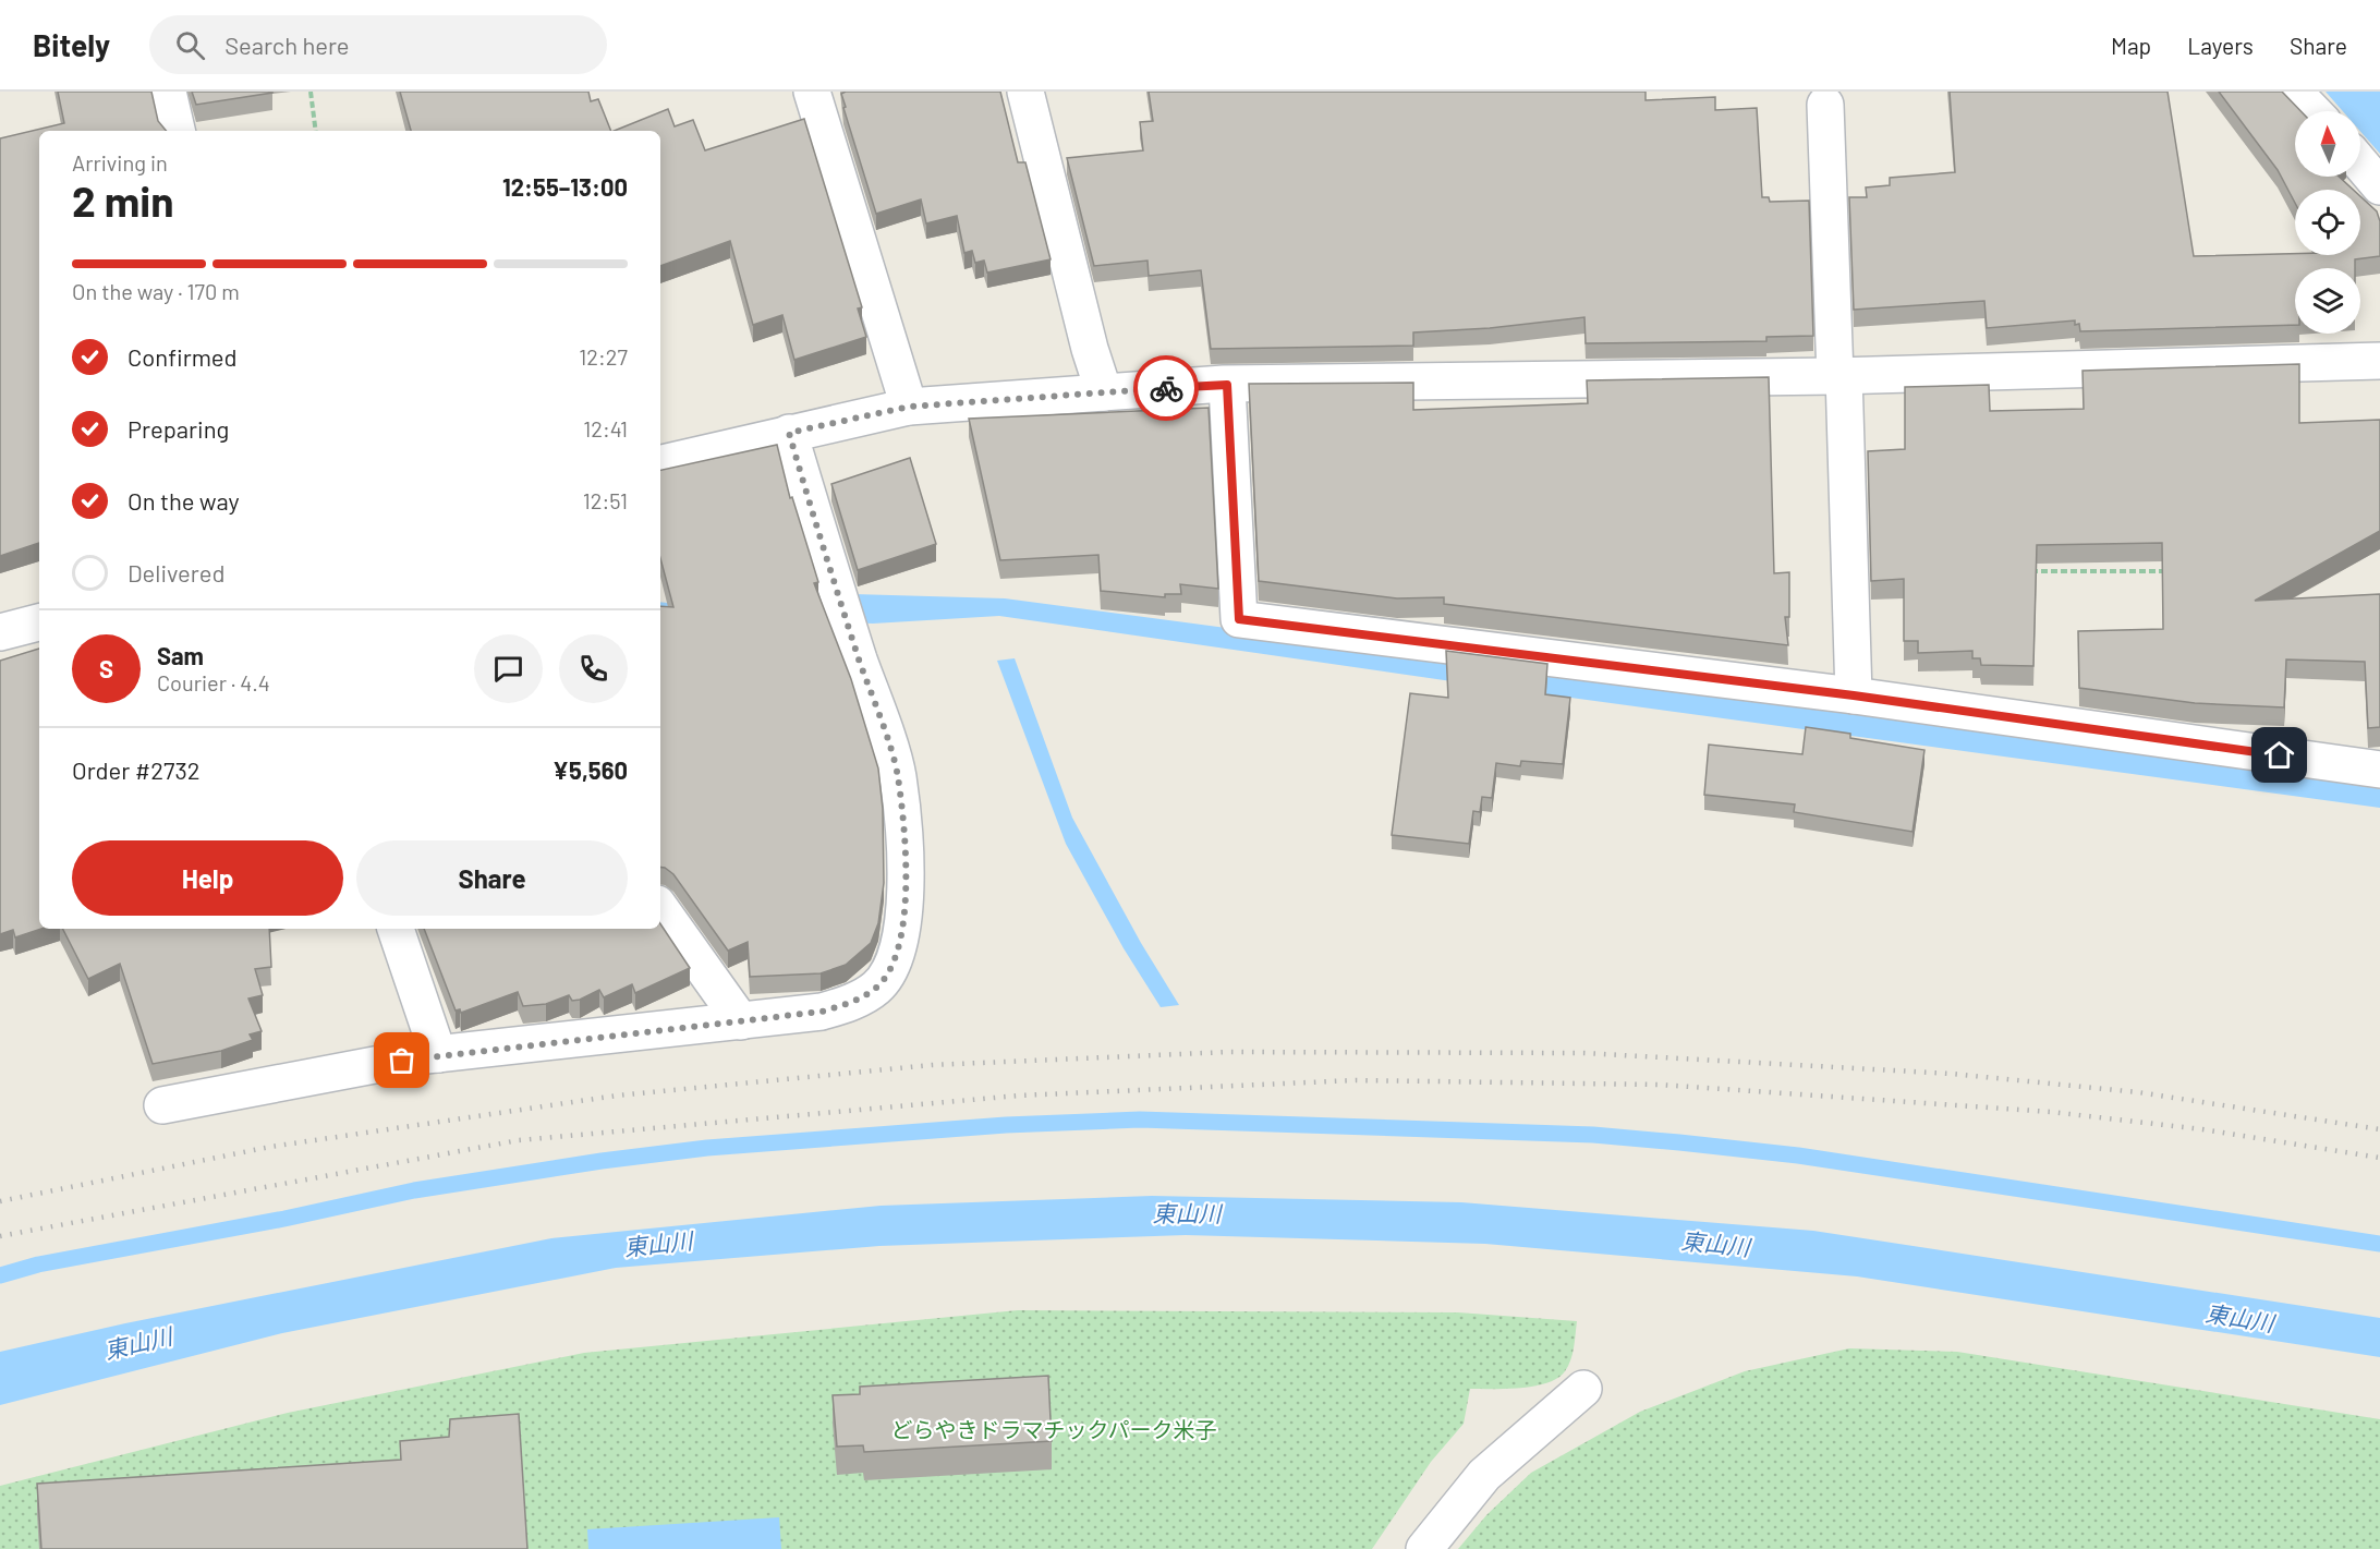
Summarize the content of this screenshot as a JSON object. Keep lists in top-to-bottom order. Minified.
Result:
{"water":["東山川"],"parks":["どらやきドラマチックパーク米子"],"north":"top","page":{"header":"Bitely","search":"Search here","nav":["Map","Layers","Share"],"heading":["2 min","Arriving in","12:55–13:00"],"panel":["Sam","Courier · 4.4","Order #2732","¥5,560"],"bar":"On the way · 170 m","list":[["Confirmed","12:27"],["Preparing","12:41"],["On the way","12:51"],"Delivered"],"round":"S","buttons":["Help","Share"]}}
